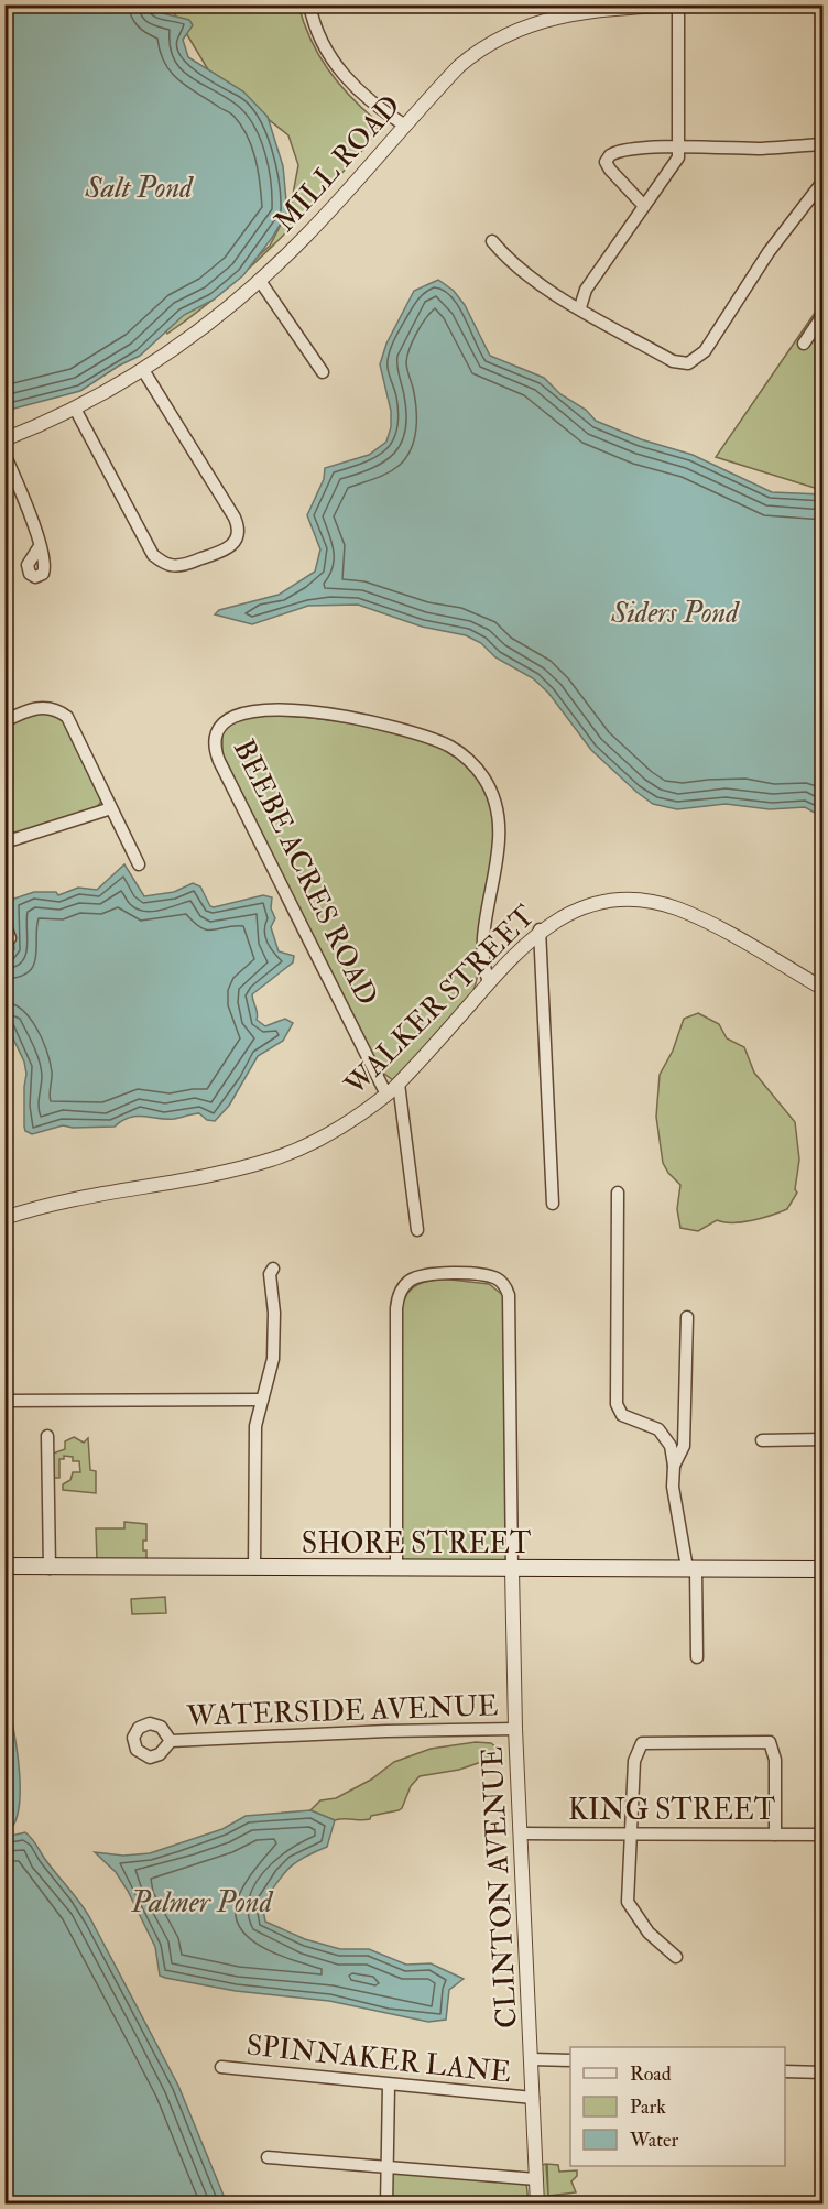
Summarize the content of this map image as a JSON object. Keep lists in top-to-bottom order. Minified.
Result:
{"streets":{"main road":["SHORE STREET"],"street":["MILL ROAD","BEEBE ACRES ROAD","WALKER STREET","WATERSIDE AVENUE","KING STREET","CLINTON AVENUE","SPINNAKER LANE"]},"crossings":[["BEEBE ACRES ROAD","WALKER STREET"],["SHORE STREET","CLINTON AVENUE"],["WATERSIDE AVENUE","CLINTON AVENUE"],["KING STREET","CLINTON AVENUE"],["CLINTON AVENUE","SPINNAKER LANE"]],"water":["Salt Pond","Siders Pond","Palmer Pond"],"legend":["Road","Park","Water"]}
